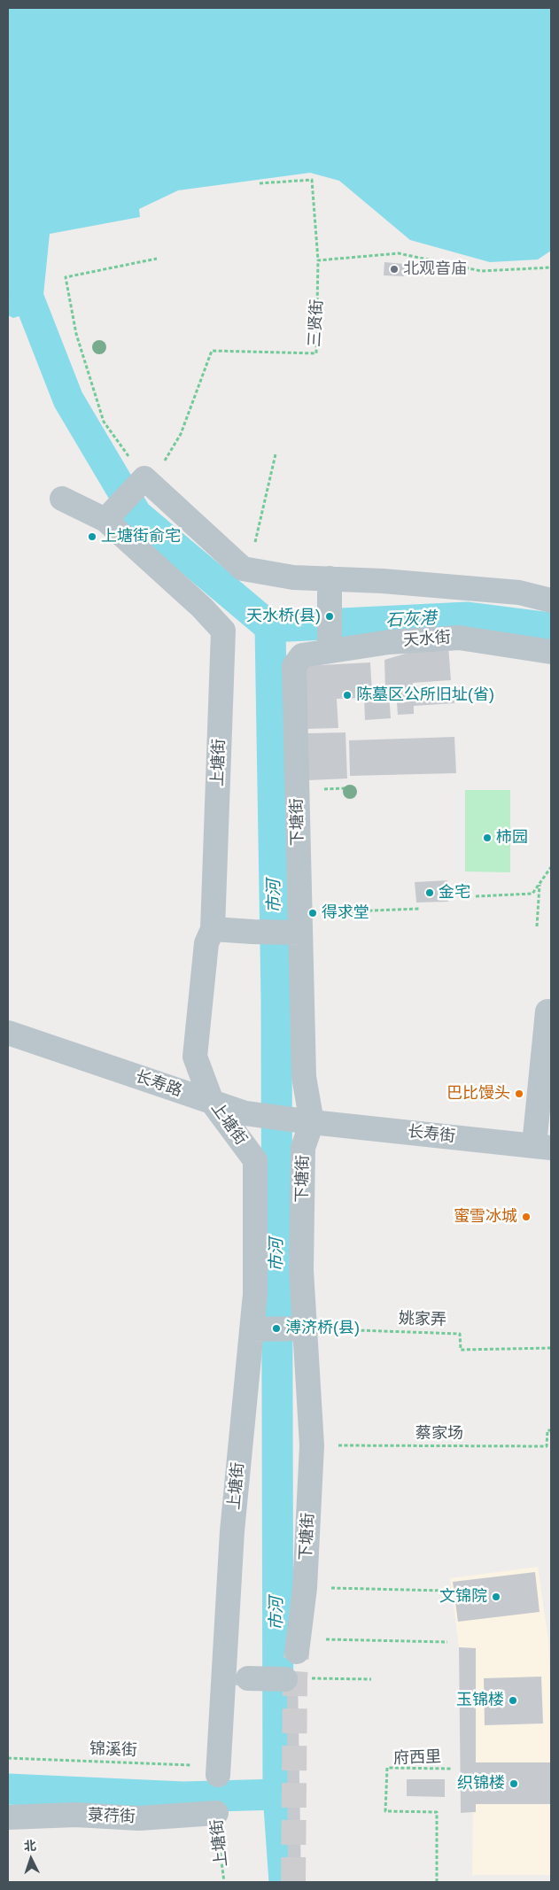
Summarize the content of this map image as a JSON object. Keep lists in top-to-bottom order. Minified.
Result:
{"streets":{"street":["天水街","上塘街","下塘街","长寿路","长寿街","菉荇街"],"path":["三贤街","姚家弄","蔡家场","锦溪街","府西里"]},"crossings":[["天水街","下塘街"],["上塘街","长寿路"],["上塘街","锦溪街"],["上塘街","菉荇街"],["下塘街","长寿路"],["下塘街","长寿街"],["下塘街","姚家弄"],["下塘街","蔡家场"],["长寿路","长寿街"]],"water":["石灰港","市河"],"places":["北观音庙","上塘街俞宅","天水桥(县)","陈墓区公所旧址(省)","柿园","金宅","得求堂","巴比馒头","蜜雪冰城","溥济桥(县)","文锦院","玉锦楼","织锦楼"],"north":"top"}
